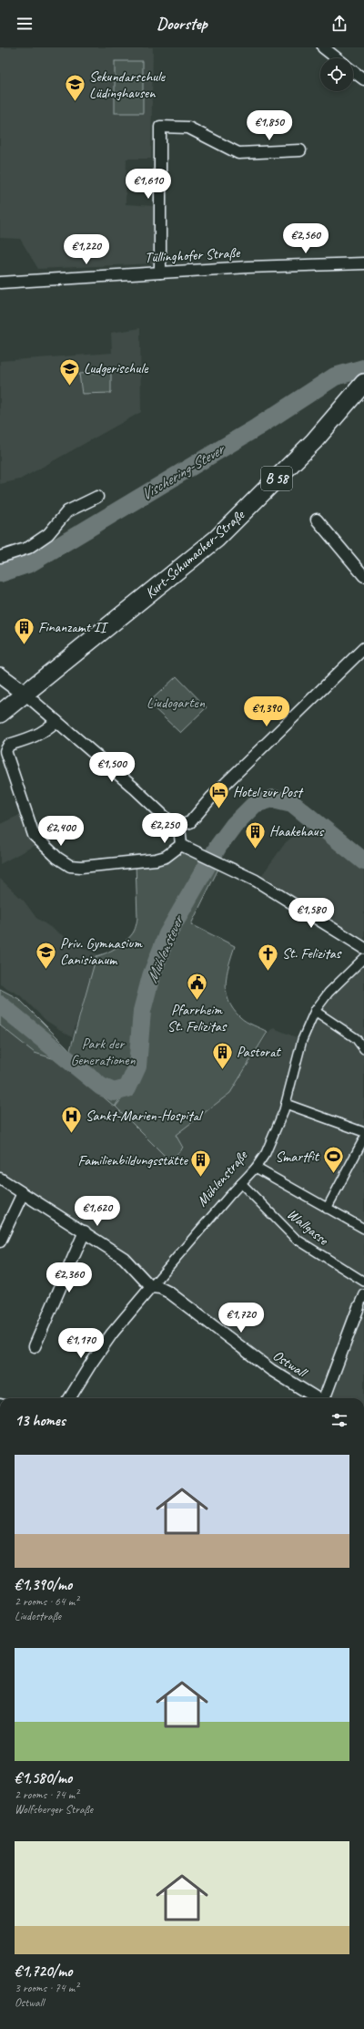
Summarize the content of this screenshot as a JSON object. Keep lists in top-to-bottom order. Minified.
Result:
{"streets":{"main road":["B 58","Kurt-Schumacher-Straße"],"street":["Tüllinghofer Straße","Mühlenstraße","Wallgasse","Ostwall"]},"crossings":[["B 58","Kurt-Schumacher-Straße"],["Mühlenstraße","Wallgasse"],["Mühlenstraße","Ostwall"]],"water":["Vischering-Stever","Mühlenstever"],"parks":["Liudogarten","Park der Generationen"],"places":{"school or university":["Sekundarschule Lüdinghausen","Ludgerischule","Priv. Gymnasium Canisianum"],"building":["Finanzamt II","Haakehaus","Pastorat","Familienbildungsstätte"],"hotel":["Hotel zur Post"],"church":["St. Felizitas"],"public building":["Pfarrheim St. Felizitas"],"hospital":["Sankt-Marien-Hospital"],"sports":["Smartfit"]},"page":{"header":"Doorstep","price":["€1,850","€1,610","€2,560","€1,220","€1,390","€1,500","€2,250","€2,400","€1,580","€1,620","€2,360","€1,720","€1,170"],"heading":"13 homes","list":[{"name":"€1,390/mo","note":"2 rooms · 64 m² · Liudostraße"},{"name":"€1,580/mo","note":"2 rooms · 74 m² · Wolfsberger Straße"},{"name":"€1,720/mo","note":"3 rooms · 74 m² · Ostwall"}]}}
